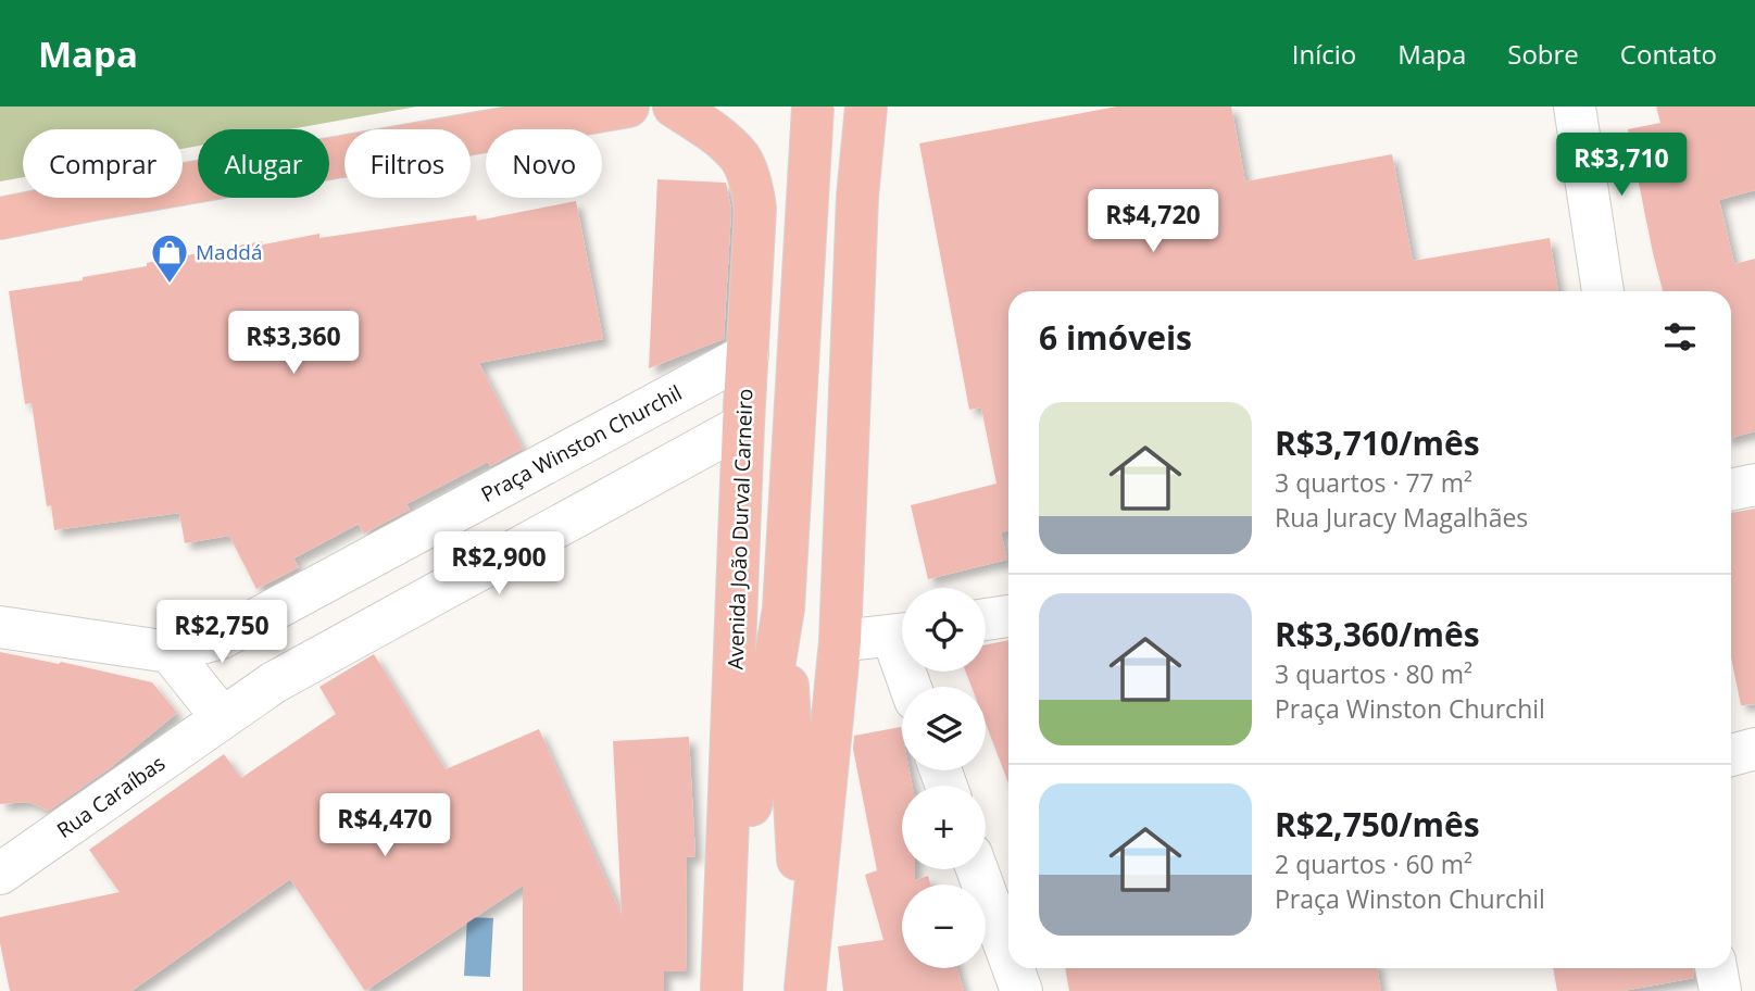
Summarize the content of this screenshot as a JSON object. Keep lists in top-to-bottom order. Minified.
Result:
{"streets":{"main road":["Avenida João Durval Carneiro"],"street":["Praça Winston Churchil","Rua Caraíbas"]},"crossings":[["Praça Winston Churchil","Avenida João Durval Carneiro"]],"places":{"shop":["Maddá"]},"page":{"header":"Mapa","nav":["Início","Mapa","Sobre","Contato"],"chip":["Comprar","Alugar","Filtros","Novo"],"price":["R$3,710","R$4,720","R$3,360","R$2,900","R$2,750","R$4,470"],"heading":"6 imóveis","list":[{"name":"R$3,710/mês","note":"3 quartos · 77 m² · Rua Juracy Magalhães"},{"name":"R$3,360/mês","note":"3 quartos · 80 m² · Praça Winston Churchil"},{"name":"R$2,750/mês","note":"2 quartos · 60 m² · Praça Winston Churchil"}],"map_buttons":["+","−"]}}
